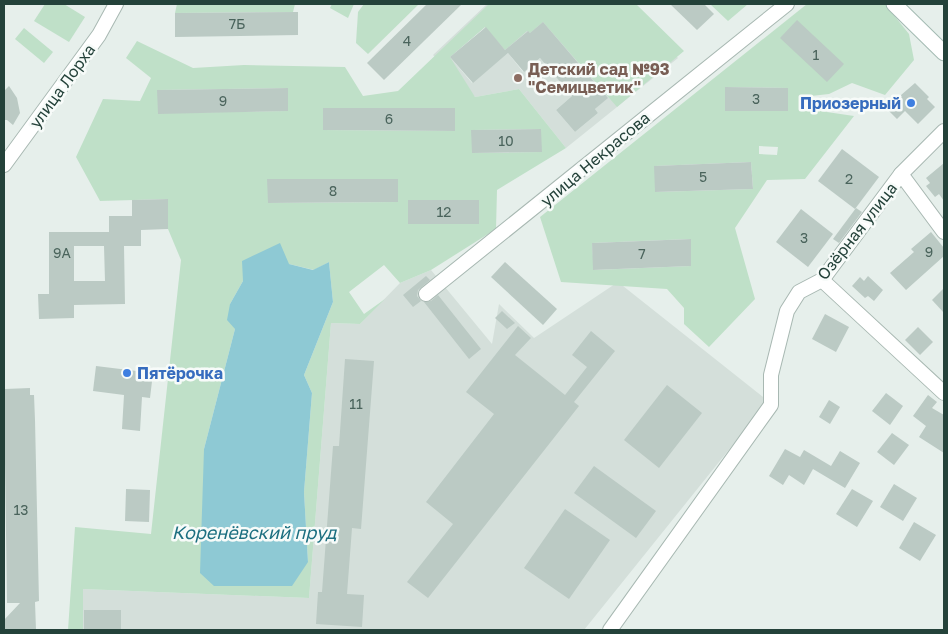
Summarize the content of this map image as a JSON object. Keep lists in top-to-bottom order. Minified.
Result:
{"streets":{"street":["улица Лорха","улица Некрасова","Озёрная улица"]},"water":["Коренёвский пруд"],"places":["Детский сад №93 \"Семицветик\"","Приозерный","Пятёрочка"],"house_numbers":["7Б","4","1","3","9","6","10","5","2","8","12","3","9","9А","7","11","13"]}
